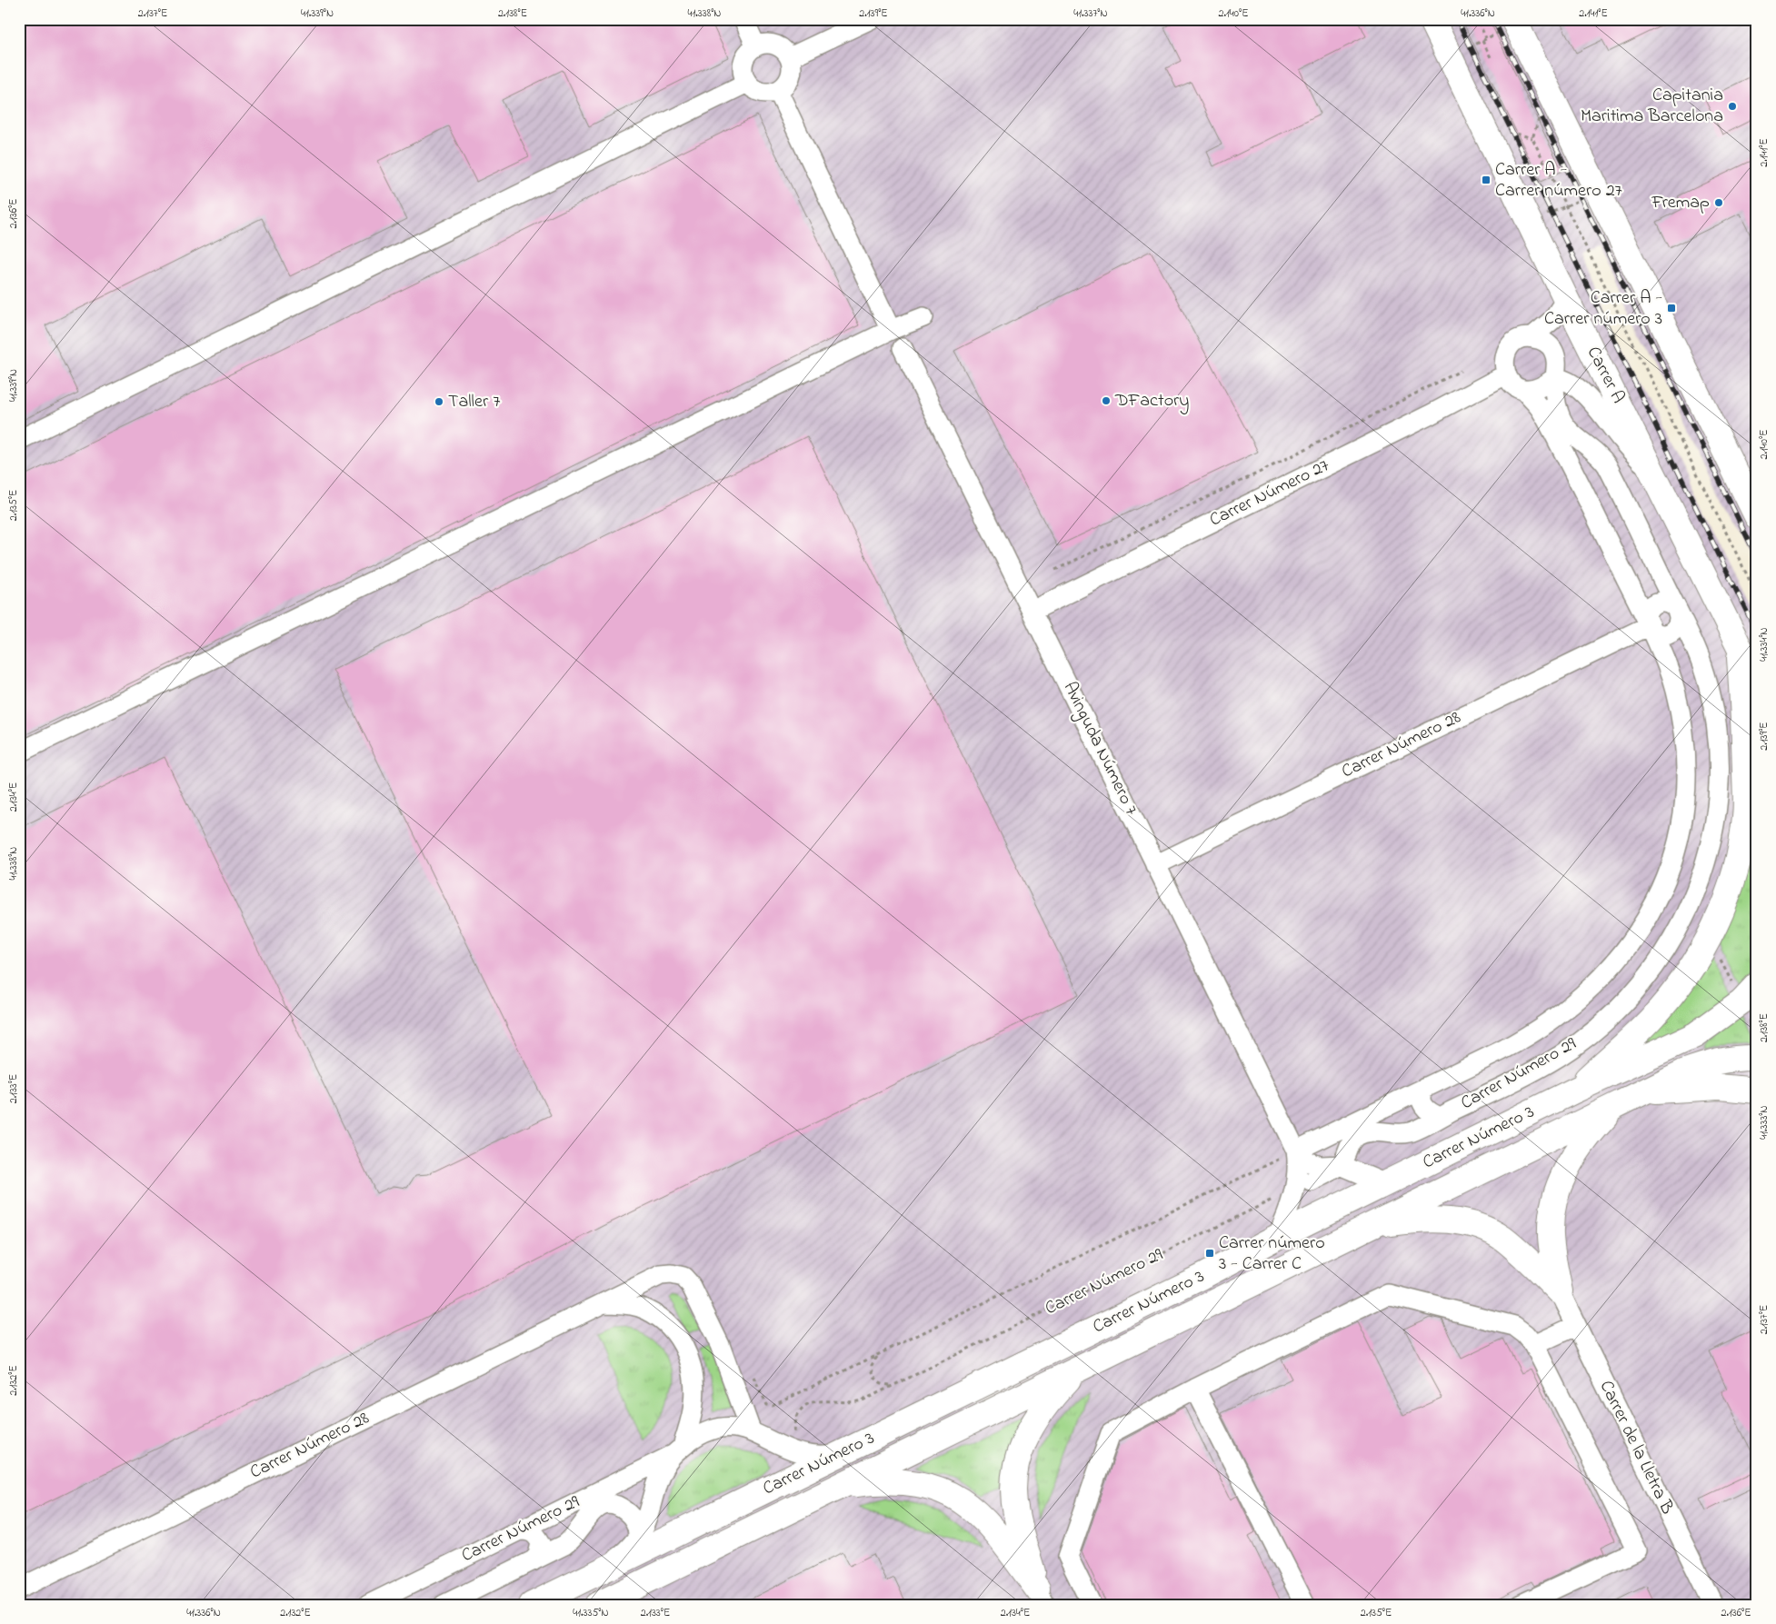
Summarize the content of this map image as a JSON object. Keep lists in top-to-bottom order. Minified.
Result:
{"streets":{"main road":["Carrer A","Carrer Número 3"],"street":["Carrer Número 27","Carrer Número 28","Avinguda Número 7","Carrer Número 29","Carrer de la Lletra B"]},"crossings":[["Carrer Número 27","Avinguda Número 7"],["Carrer Número 27","Carrer Número 29"],["Carrer Número 28","Avinguda Número 7"],["Carrer Número 28","Carrer Número 29"],["Avinguda Número 7","Carrer Número 29"],["Avinguda Número 7","Carrer Número 3"]],"places":{"other":["Capitania Maritima Barcelona","Fremap","DFactory","Taller 7"],"transit":["Carrer A - Carrer número 27","Carrer A - Carrer número 3","Carrer número 3 - Carrer C"]},"coordinates":["2.137°E","41.339°N","2.138°E","41.338°N","2.139°E","41.337°N","2.140°E","41.336°N","2.141°E","2.136°E","2.135°E","41.334°N","2.134°E","2.133°E","41.333°N","2.132°E","41.335°N"]}
